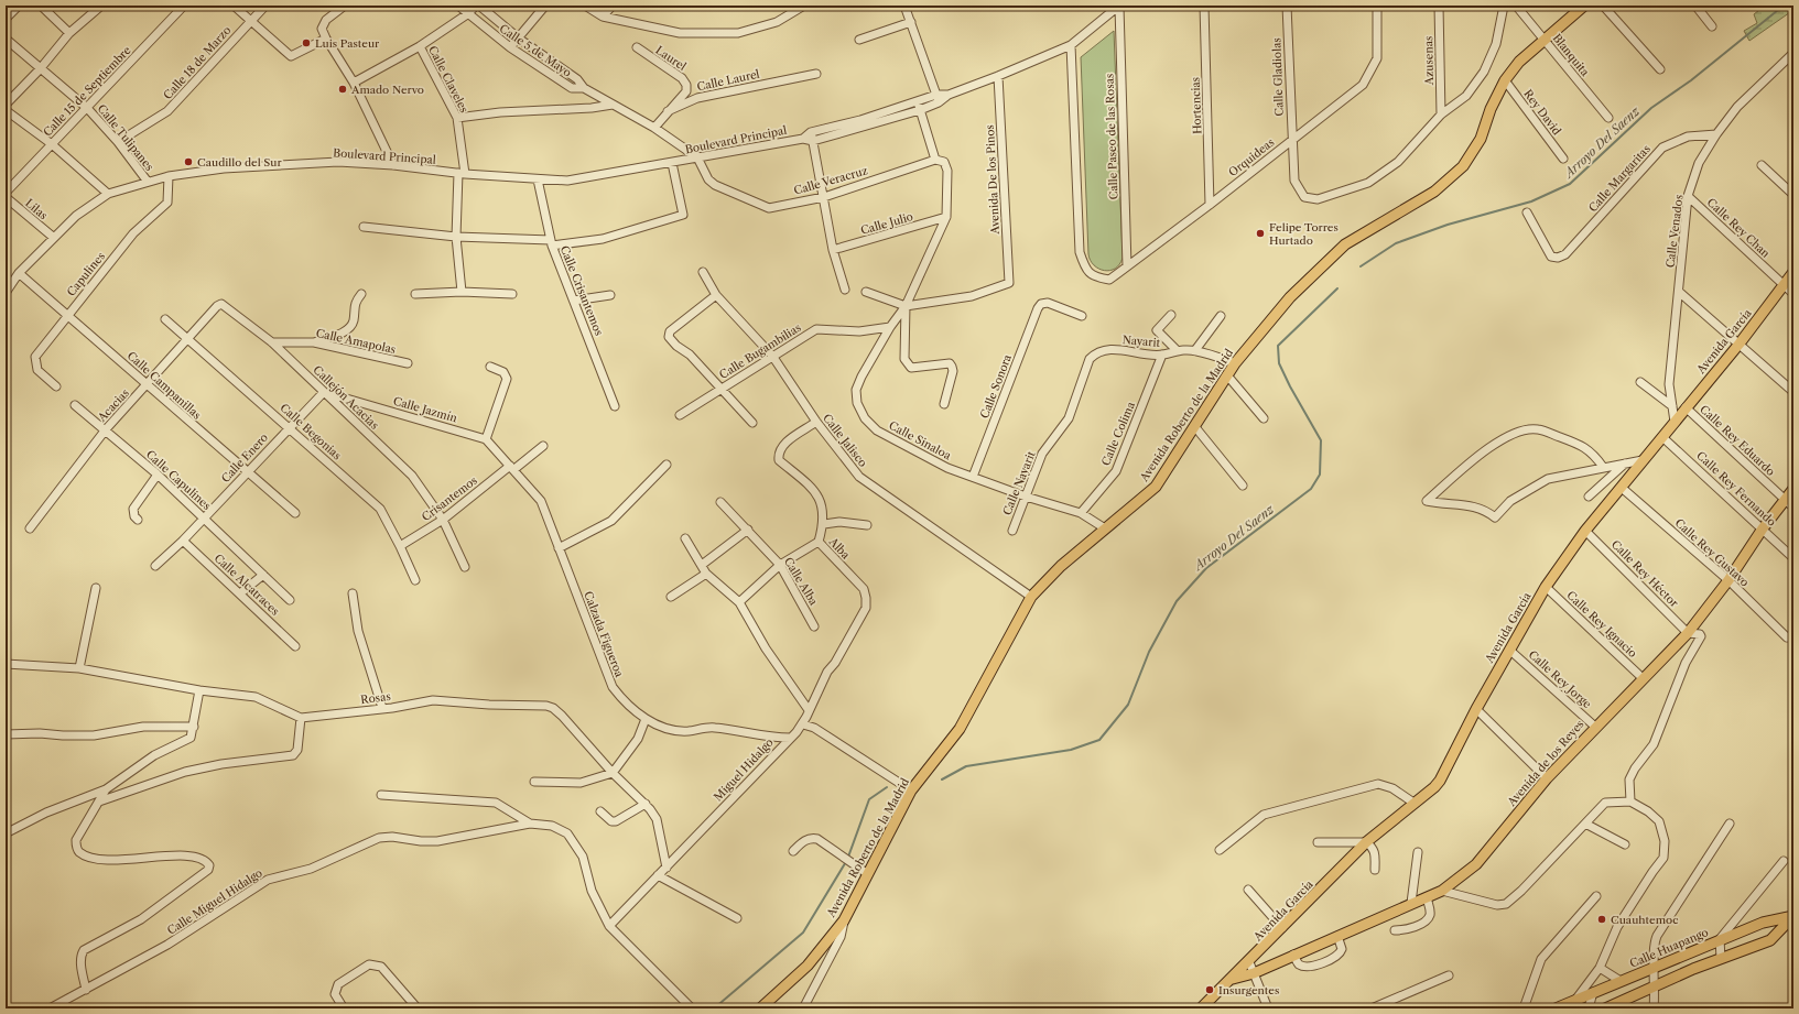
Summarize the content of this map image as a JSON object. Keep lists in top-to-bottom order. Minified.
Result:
{"streets":{"main road":["Avenida García","Avenida Roberto de la Madrid","Avenida de los Reyes","Calle Huapango"],"street":["Calle 5 de Mayo","Blanquita","Laurel","Azusenas","Calle 18 de Marzo","Calle Gladiolas","Calle Claveles","Calle Laurel","Calle 15 de Septiembre","Hortencias","Rey David","Calle Paseo de las Rosas","Calle Tulipanes","Boulevard Principal","Orquideas","Calle Margaritas","Avenida De los Pinos","Calle Veracruz","Lilas","Calle Julio","Calle Rey Chan","Calle Venados","Capulines","Calle Crisantemos","Calle Amapolas","Nayarit","Calle Bugambilias","Calle Campanillas","Calle Sonora","Callejón Acacias","Acacias","Calle Jazmín","Calle Begonias","Calle Colima","Calle Jalisco","Calle Sinaloa","Calle Rey Eduardo","Calle Enero","Calle Capulines","Calle Nayarit","Calle Rey Fernando","Crisantemos","Alba","Calle Rey Gustavo","Calle Rey Héctor","Calle Alba","Calle Alcatraces","Calle Rey Ignacio","Calzada Figueroa","Calle Rey Jorge","Rosas","Miguel Hidalgo","Calle Miguel Hidalgo"]},"crossings":[["Calle 5 de Mayo","Calle Laurel"],["Calle 5 de Mayo","Boulevard Principal"],["Calle 5 de Mayo","Calle Veracruz"],["Blanquita","Avenida Roberto de la Madrid"],["Laurel","Calle Laurel"],["Azusenas","Calle Gladiolas"],["Calle 18 de Marzo","Calle Tulipanes"],["Calle Gladiolas","Orquideas"],["Calle Claveles","Boulevard Principal"],["Calle 15 de Septiembre","Calle Tulipanes"],["Hortencias","Orquideas"],["Rey David","Avenida Roberto de la Madrid"],["Calle Paseo de las Rosas","Boulevard Principal"],["Calle Paseo de las Rosas","Orquideas"],["Calle Tulipanes","Boulevard Principal"],["Boulevard Principal","Orquideas"],["Boulevard Principal","Avenida De los Pinos"],["Boulevard Principal","Calle Veracruz"],["Boulevard Principal","Lilas"],["Boulevard Principal","Capulines"],["Boulevard Principal","Calle Crisantemos"],["Boulevard Principal","Calle Campanillas"],["Calle Margaritas","Calle Venados"],["Avenida De los Pinos","Calle Sinaloa"],["Calle Julio","Calle Sinaloa"],["Calle Rey Chan","Calle Venados"],["Calle Rey Chan","Avenida García"],["Calle Venados","Avenida García"],["Capulines","Calle Campanillas"],["Calle Amapolas","Callejón Acacias"],["Nayarit","Avenida Roberto de la Madrid"],["Nayarit","Calle Colima"],["Nayarit","Calle Nayarit"],["Avenida García","Calle Rey Eduardo"],["Avenida García","Calle Rey Fernando"],["Avenida García","Calle Rey Gustavo"],["Avenida García","Calle Rey Héctor"],["Avenida García","Calle Rey Ignacio"],["Avenida García","Calle Rey Jorge"],["Avenida García","Avenida de los Reyes"],["Calle Bugambilias","Calle Jalisco"],["Calle Bugambilias","Calle Sinaloa"],["Calle Campanillas","Acacias"],["Calle Campanillas","Calle Enero"],["Calle Sonora","Calle Sinaloa"],["Callejón Acacias","Acacias"],["Callejón Acacias","Calle Jazmín"],["Callejón Acacias","Calle Enero"],["Callejón Acacias","Crisantemos"],["Acacias","Calle Begonias"],["Acacias","Calle Capulines"],["Calle Jazmín","Calle Enero"],["Avenida Roberto de la Madrid","Calle Jalisco"],["Avenida Roberto de la Madrid","Calle Sinaloa"],["Calle Begonias","Calle Enero"],["Calle Begonias","Crisantemos"],["Calle Colima","Calle Sinaloa"],["Calle Sinaloa","Calle Nayarit"],["Calle Rey Eduardo","Avenida de los Reyes"],["Calle Enero","Calle Capulines"],["Calle Enero","Calle Alcatraces"],["Calle Rey Fernando","Avenida de los Reyes"],["Crisantemos","Calzada Figueroa"],["Alba","Calle Alba"],["Alba","Miguel Hidalgo"],["Calle Rey Gustavo","Avenida de los Reyes"],["Calle Rey Héctor","Avenida de los Reyes"],["Calle Rey Ignacio","Avenida de los Reyes"],["Calzada Figueroa","Miguel Hidalgo"],["Calle Rey Jorge","Avenida de los Reyes"],["Rosas","Miguel Hidalgo"],["Miguel Hidalgo","Calle Miguel Hidalgo"]],"water":["Arroyo Del Saenz"],"places":["Luis Pasteur","Amado Nervo","Caudillo del Sur","Felipe Torres Hurtado","Cuauhtemoc","Insurgentes"]}
